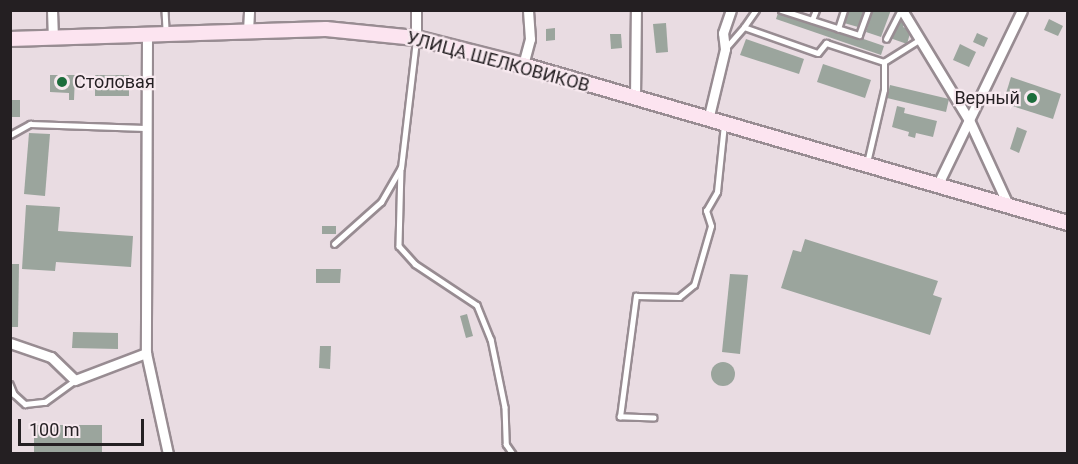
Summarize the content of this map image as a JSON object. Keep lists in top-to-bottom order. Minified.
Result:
{"streets":{"street":["УЛИЦА ШЕЛКОВИКОВ"]},"places":["Столовая","Верный"],"scale_bar":"100 m"}
